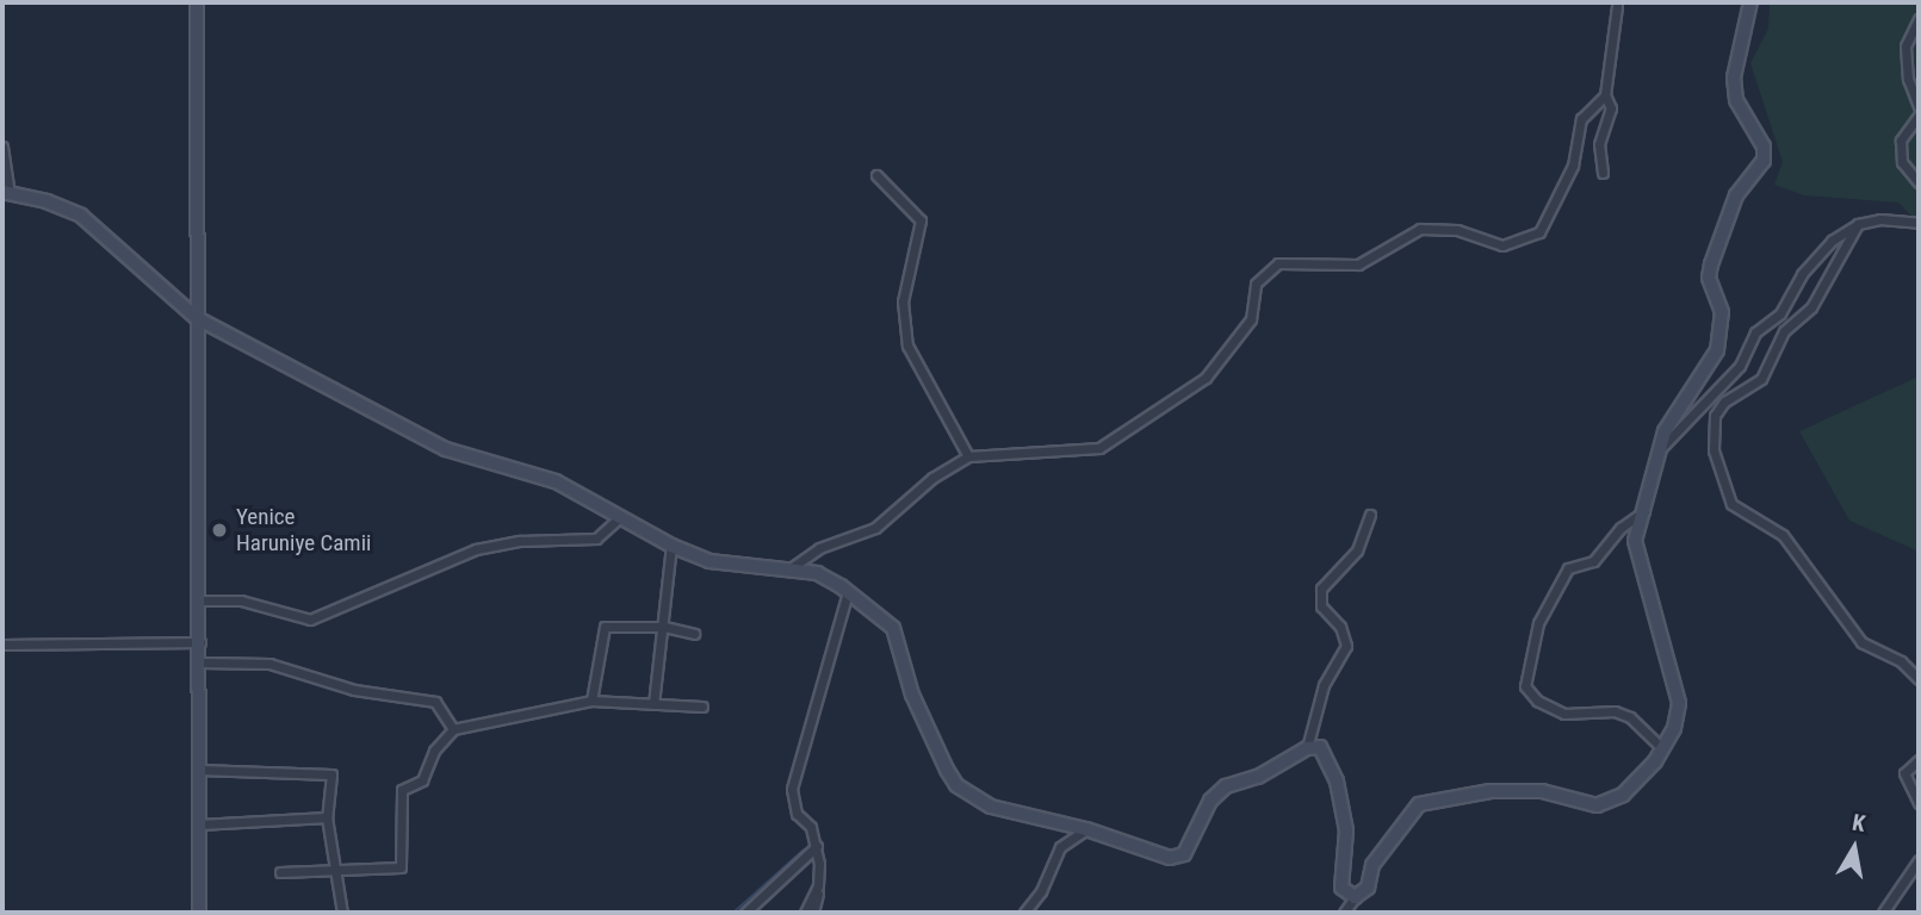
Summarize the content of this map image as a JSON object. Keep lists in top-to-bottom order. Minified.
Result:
{"places":["Yenice Haruniye Camii"],"north":"top"}
